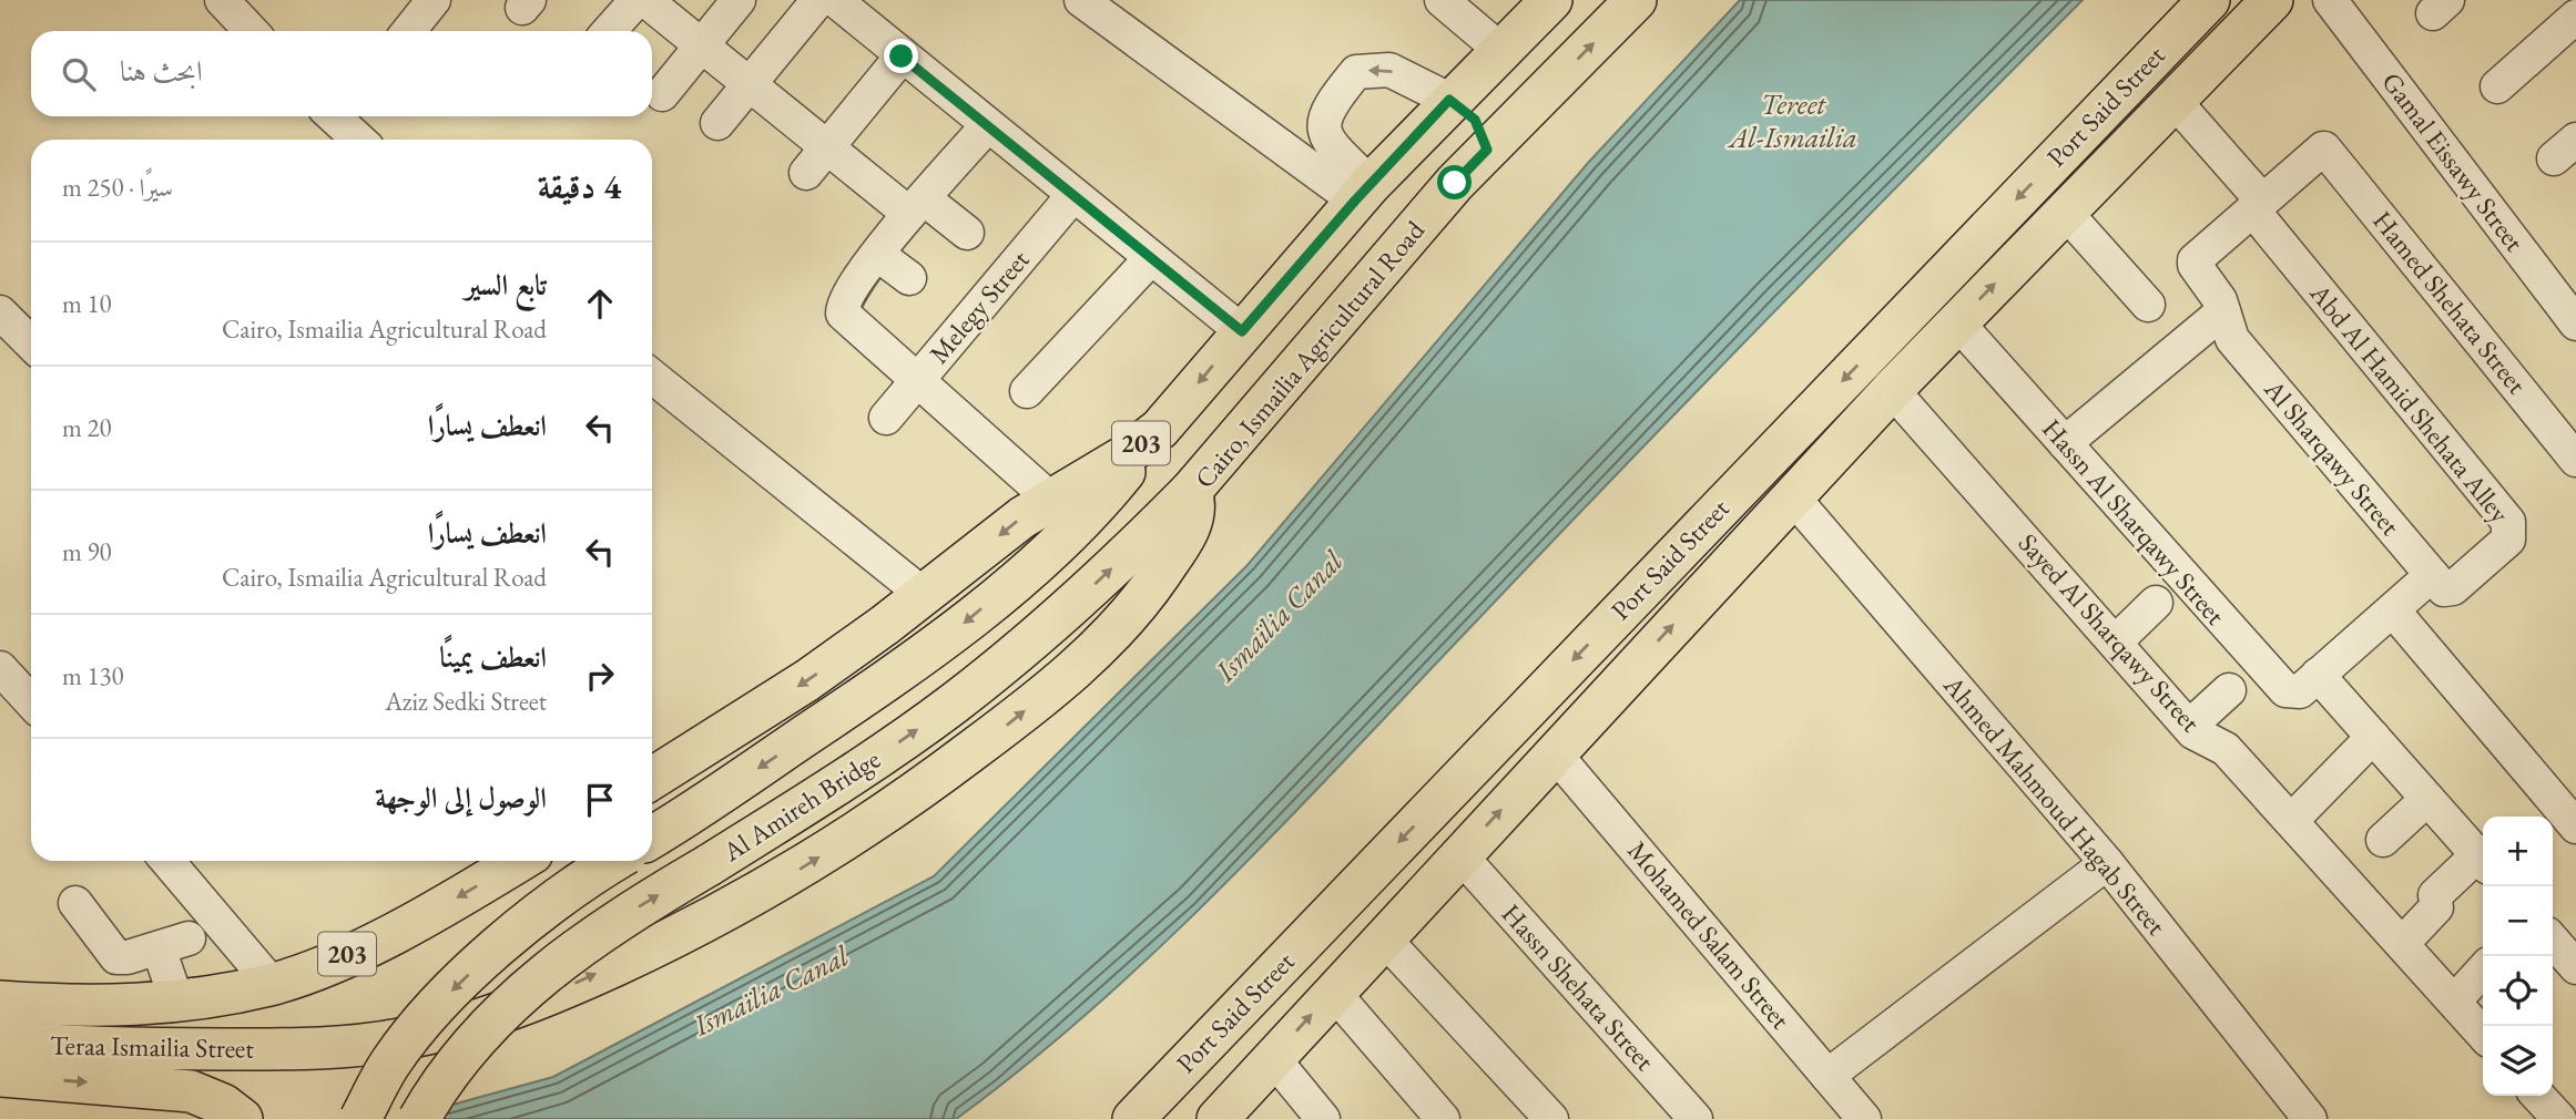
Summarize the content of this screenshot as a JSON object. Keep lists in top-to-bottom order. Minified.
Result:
{"streets":{"main road":["Port Said Street","Cairo, Ismailia Agricultural Road","203","Al Amireh Bridge","Teraa Ismailia Street"],"street":["Gamal Eissawy Street","Hamed Shehata Street","Melegy Street","Abd Al Hamid Shehata Alley","Al Sharqawy Street","Hassn Al Sharqawy Street","Sayed Al Sharqawy Street","Ahmed Mahmoud Hagab Street","Mohamed Salam Street","Hassn Shehata Street"]},"crossings":[["Port Said Street","Abd Al Hamid Shehata Alley"],["Port Said Street","Hassn Al Sharqawy Street"],["Port Said Street","Sayed Al Sharqawy Street"],["Port Said Street","Ahmed Mahmoud Hagab Street"],["Port Said Street","Mohamed Salam Street"],["Port Said Street","Hassn Shehata Street"],["Hamed Shehata Street","Abd Al Hamid Shehata Alley"],["Hamed Shehata Street","Al Sharqawy Street"],["Cairo, Ismailia Agricultural Road","Al Amireh Bridge"],["Cairo, Ismailia Agricultural Road","Teraa Ismailia Street"],["Abd Al Hamid Shehata Alley","Al Sharqawy Street"],["203","Al Amireh Bridge"],["203","Teraa Ismailia Street"]],"water":["Tereet Al-Ismailia","Ismaïlia Canal"],"page":{"search":"ابحث هنا","heading":["4 دقيقة","سيرًا · 250 m"],"list":[["تابع السير","Cairo, Ismailia Agricultural Road","10 m"],["انعطف يسارًا","20 m"],["انعطف يسارًا","Cairo, Ismailia Agricultural Road","90 m"],["انعطف يمينًا","Aziz Sedki Street","130 m"],"الوصول إلى الوجهة"],"map_buttons":["+","−"]}}
